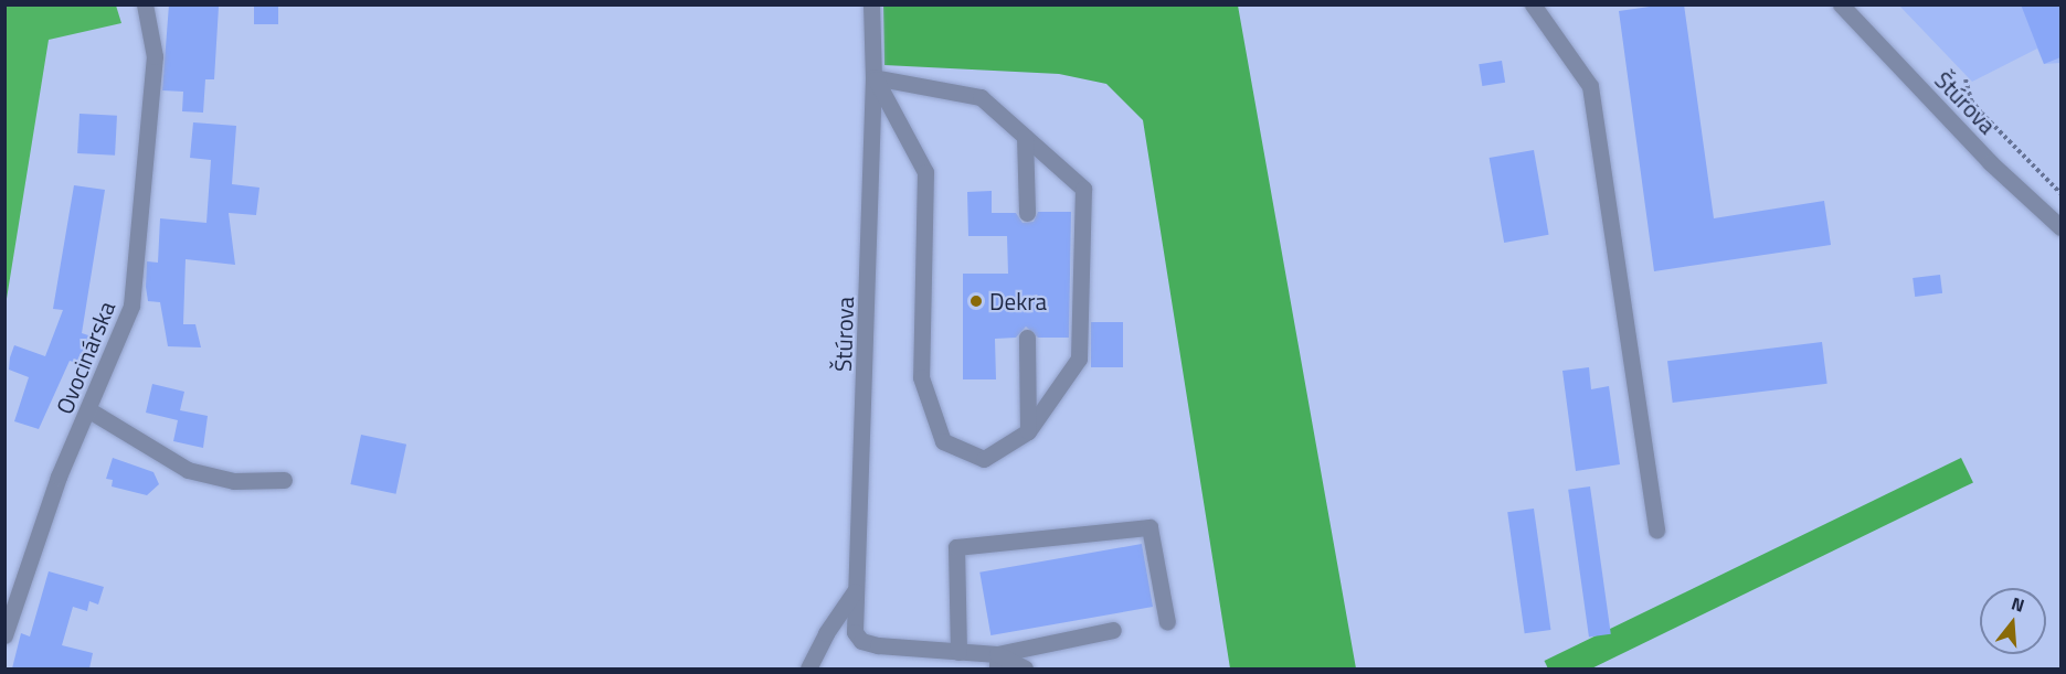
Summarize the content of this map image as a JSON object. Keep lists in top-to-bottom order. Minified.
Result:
{"streets":{"street":["Štúrova","Ovocinárska"]},"places":["Dekra"],"north":"top"}
